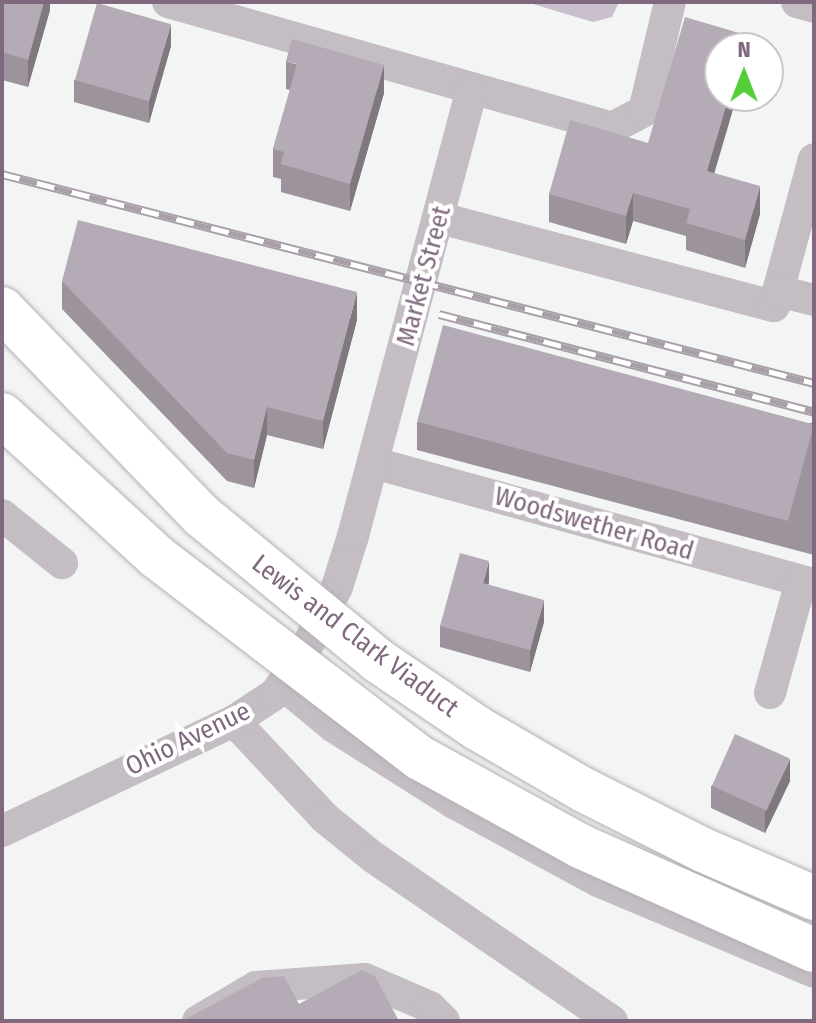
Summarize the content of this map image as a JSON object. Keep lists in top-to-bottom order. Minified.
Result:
{"streets":{"highway":["Lewis and Clark Viaduct"],"street":["Market Street","Woodswether Road","Ohio Avenue"]},"crossings":[["Market Street","Woodswether Road"],["Market Street","Ohio Avenue"],["Woodswether Road","Ohio Avenue"]],"north":"top"}
